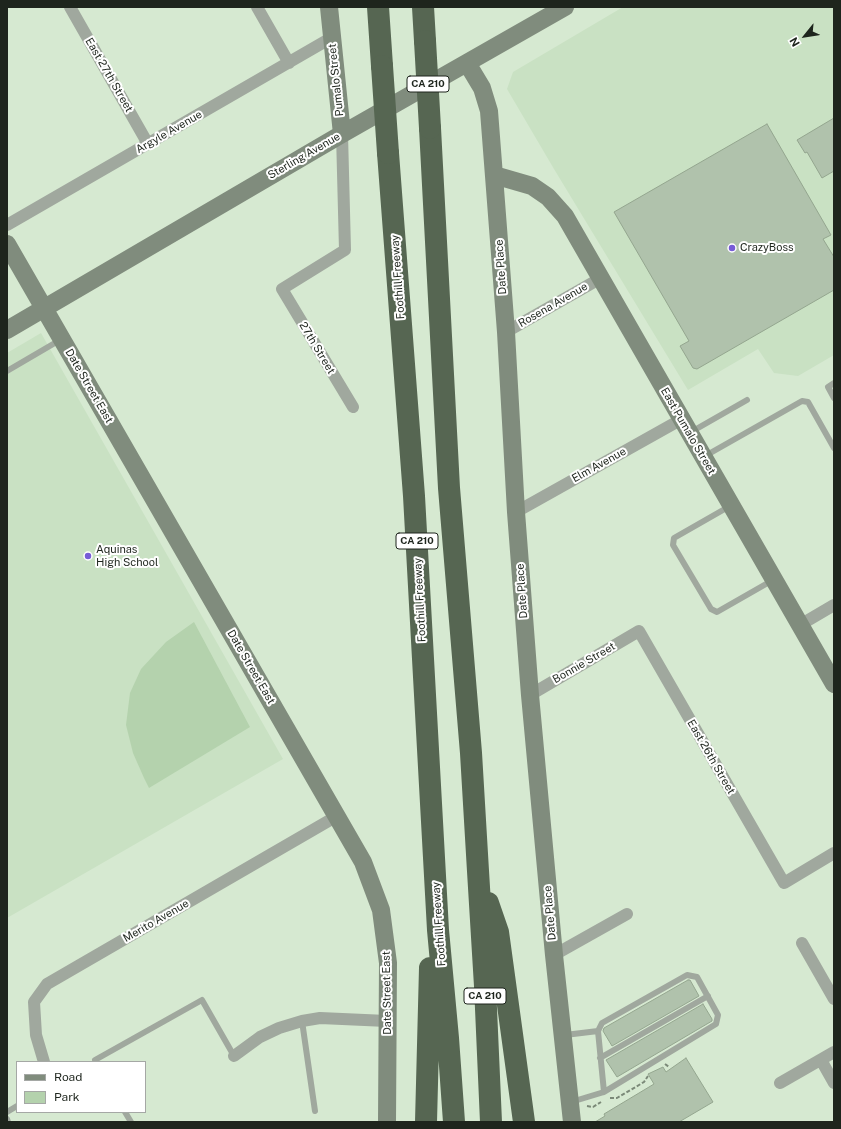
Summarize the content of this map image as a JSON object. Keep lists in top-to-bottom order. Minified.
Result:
{"streets":{"highway":["CA 210","Foothill Freeway"],"street":["East 27th Street","Pumalo Street","Argyle Avenue","Sterling Avenue","Date Place","Rosena Avenue","27th Street","Date Street East","East Pumalo Street","Elm Avenue","Bonnie Street","East 26th Street","Merito Avenue"]},"crossings":[["East 27th Street","Argyle Avenue"],["Pumalo Street","Argyle Avenue"],["Pumalo Street","Sterling Avenue"],["Pumalo Street","27th Street"],["Sterling Avenue","Date Place"],["Sterling Avenue","Date Street East"],["Date Place","Rosena Avenue"],["Date Place","East Pumalo Street"],["Date Place","Elm Avenue"],["Date Place","Bonnie Street"],["Rosena Avenue","East Pumalo Street"],["Date Street East","Merito Avenue"],["East Pumalo Street","Elm Avenue"],["Bonnie Street","East 26th Street"]],"places":["CrazyBoss","Aquinas High School"],"legend":["Road","Park"],"north":"bottom left"}
